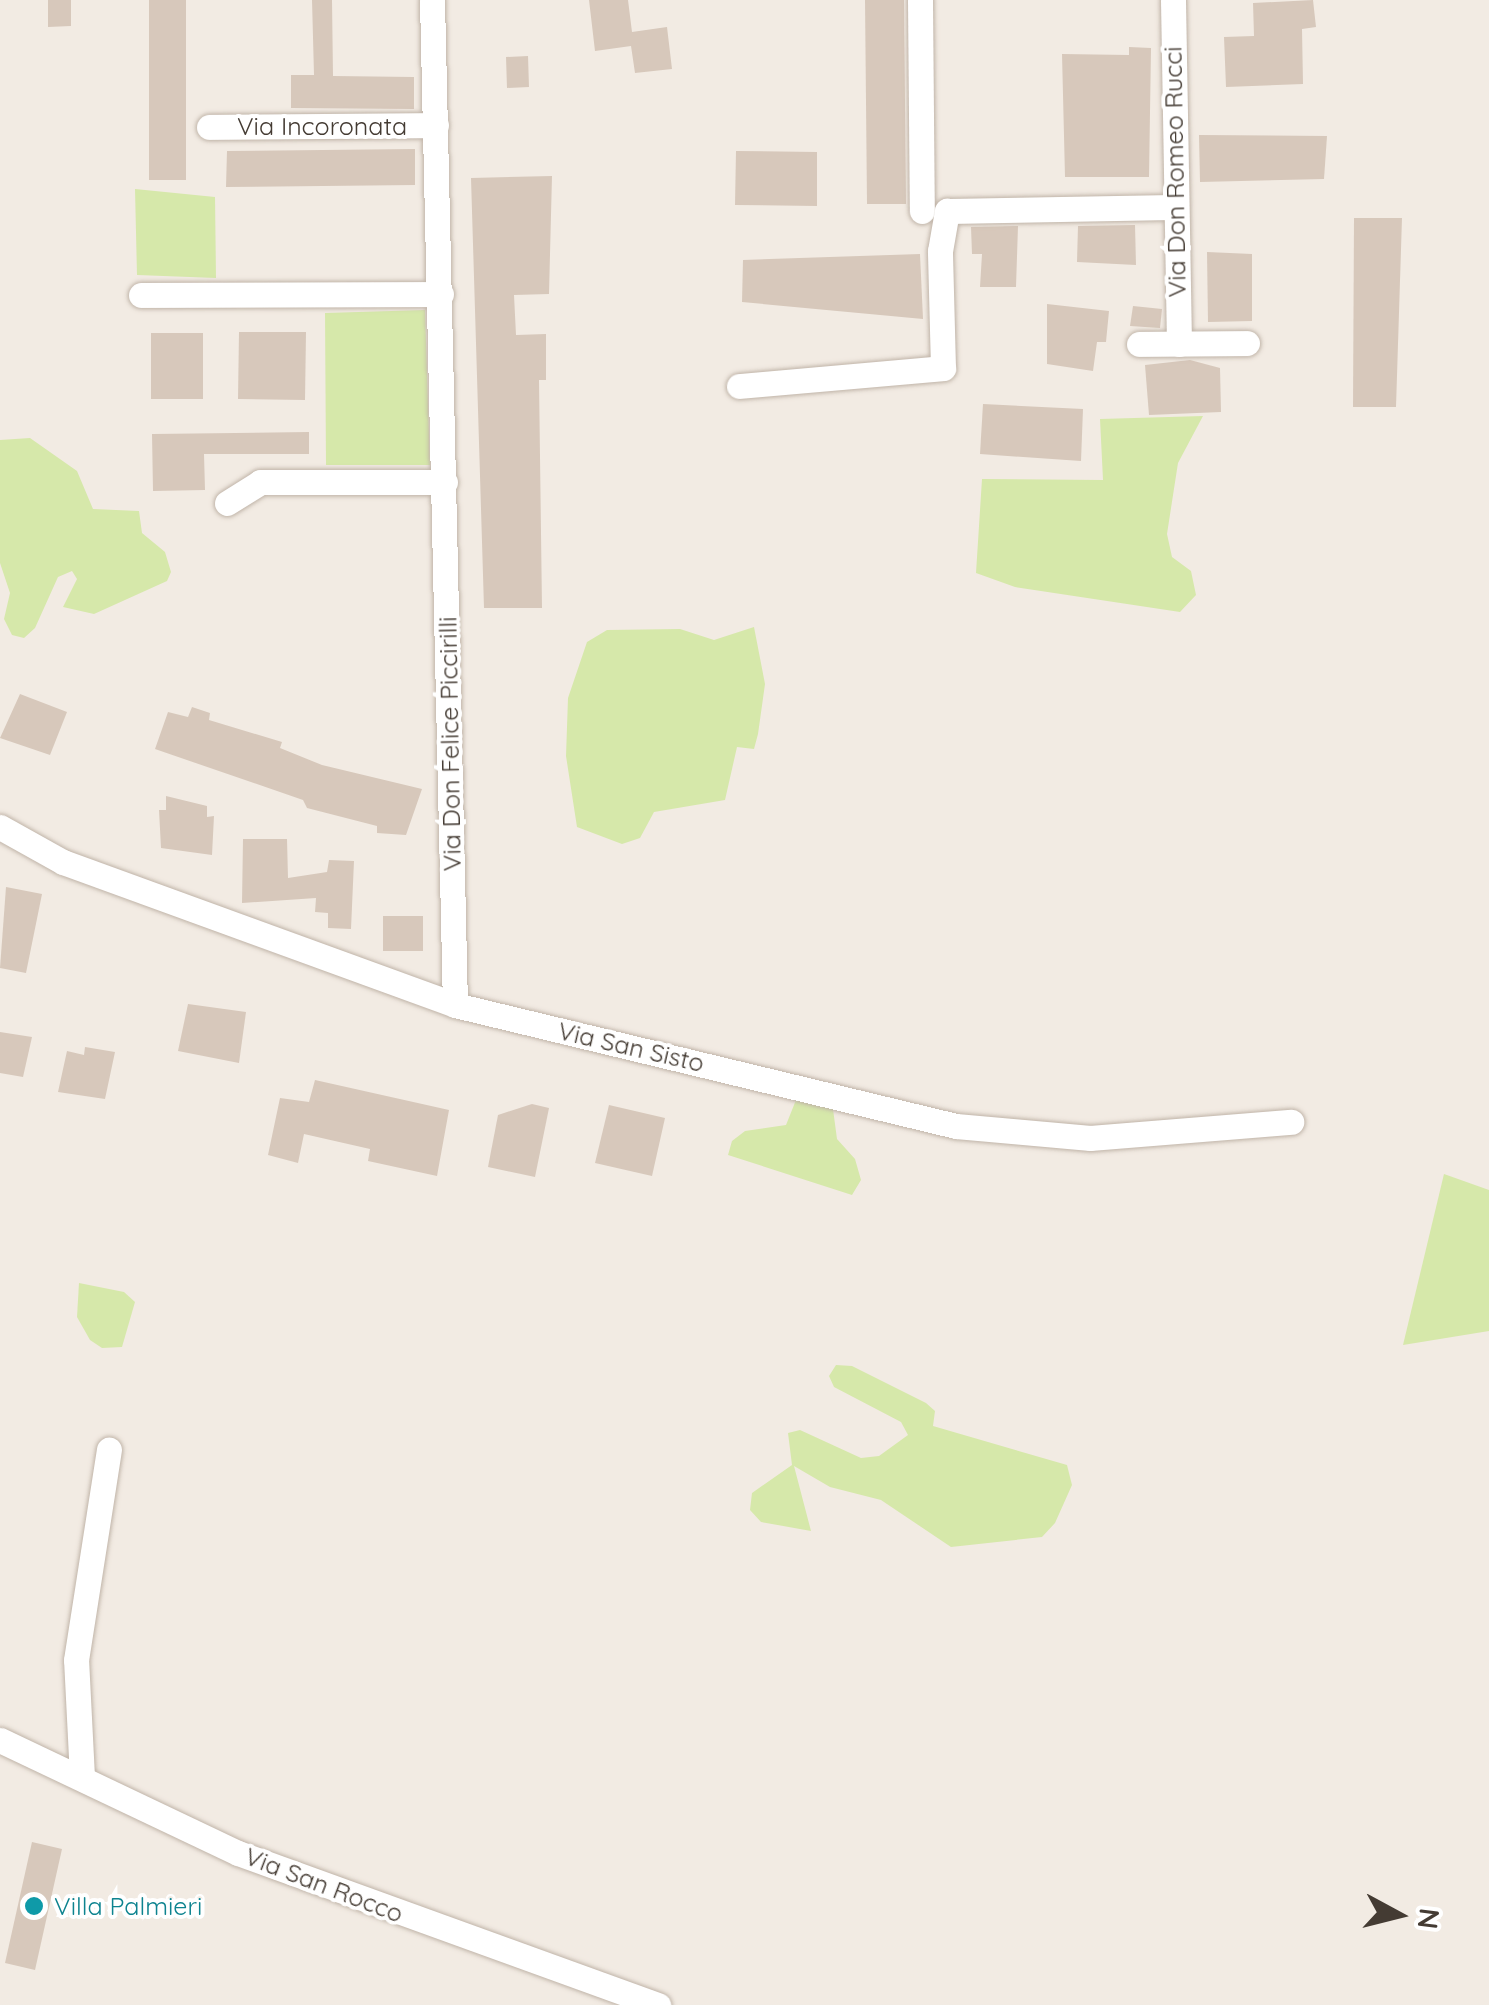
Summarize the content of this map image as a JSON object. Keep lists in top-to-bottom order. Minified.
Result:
{"streets":{"street":["Via Incoronata","Via Don Romeo Rucci","Via Don Felice Piccirilli","Via San Sisto","Via San Rocco"]},"crossings":[["Via Incoronata","Via Don Felice Piccirilli"],["Via Don Felice Piccirilli","Via San Sisto"]],"places":["Villa Palmieri"],"north":"right"}
